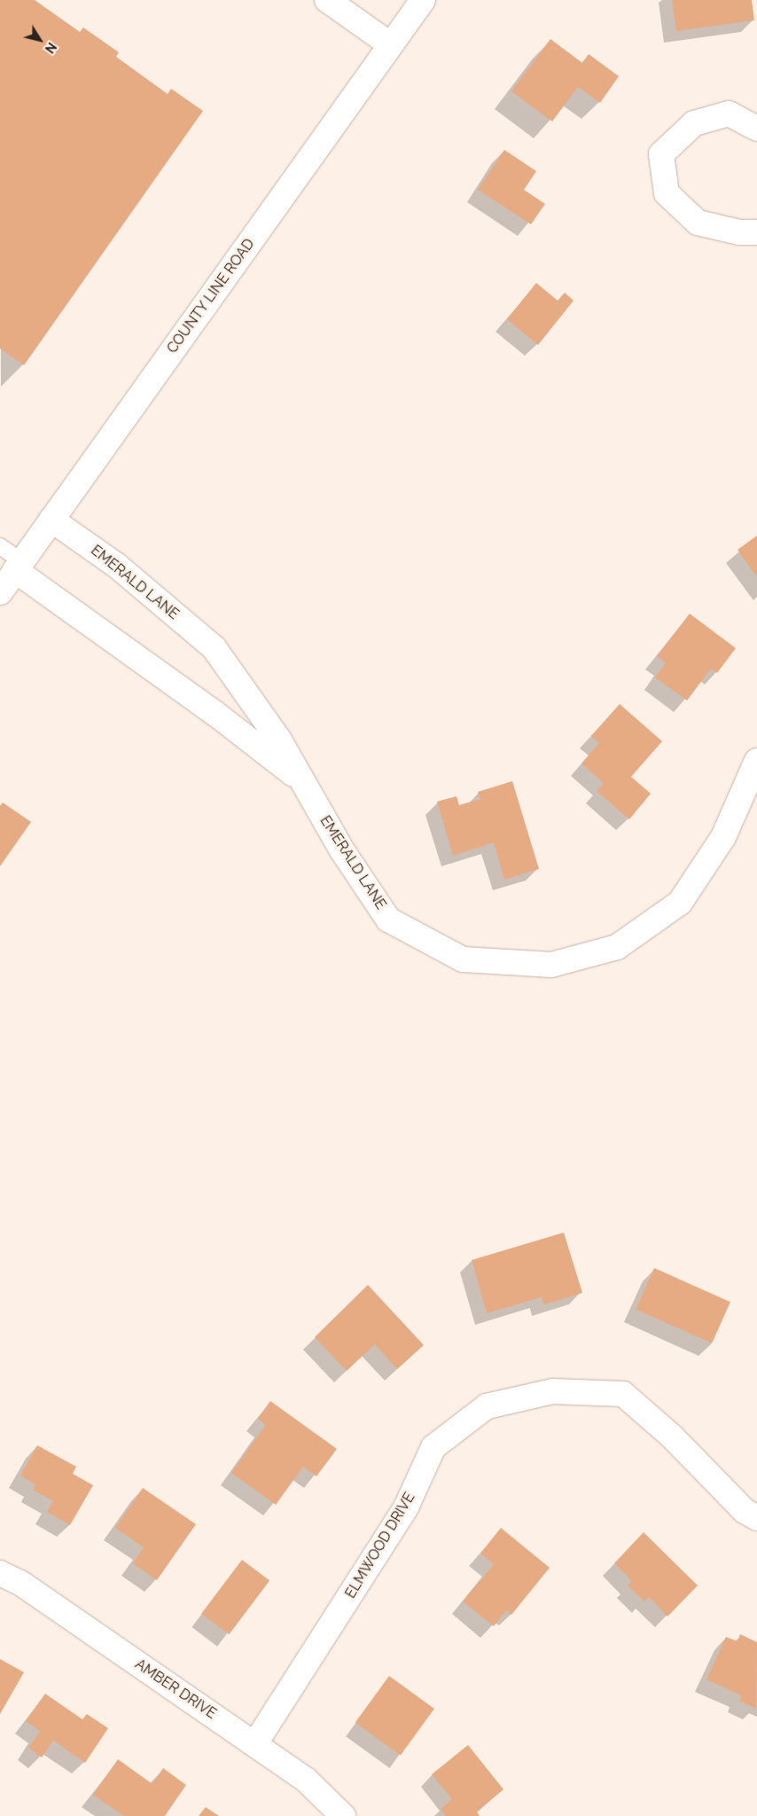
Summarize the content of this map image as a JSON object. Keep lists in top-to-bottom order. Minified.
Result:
{"streets":{"street":["COUNTY LINE ROAD","EMERALD LANE","ELMWOOD DRIVE","AMBER DRIVE"]},"crossings":[["COUNTY LINE ROAD","EMERALD LANE"],["ELMWOOD DRIVE","AMBER DRIVE"]],"north":"bottom right"}
